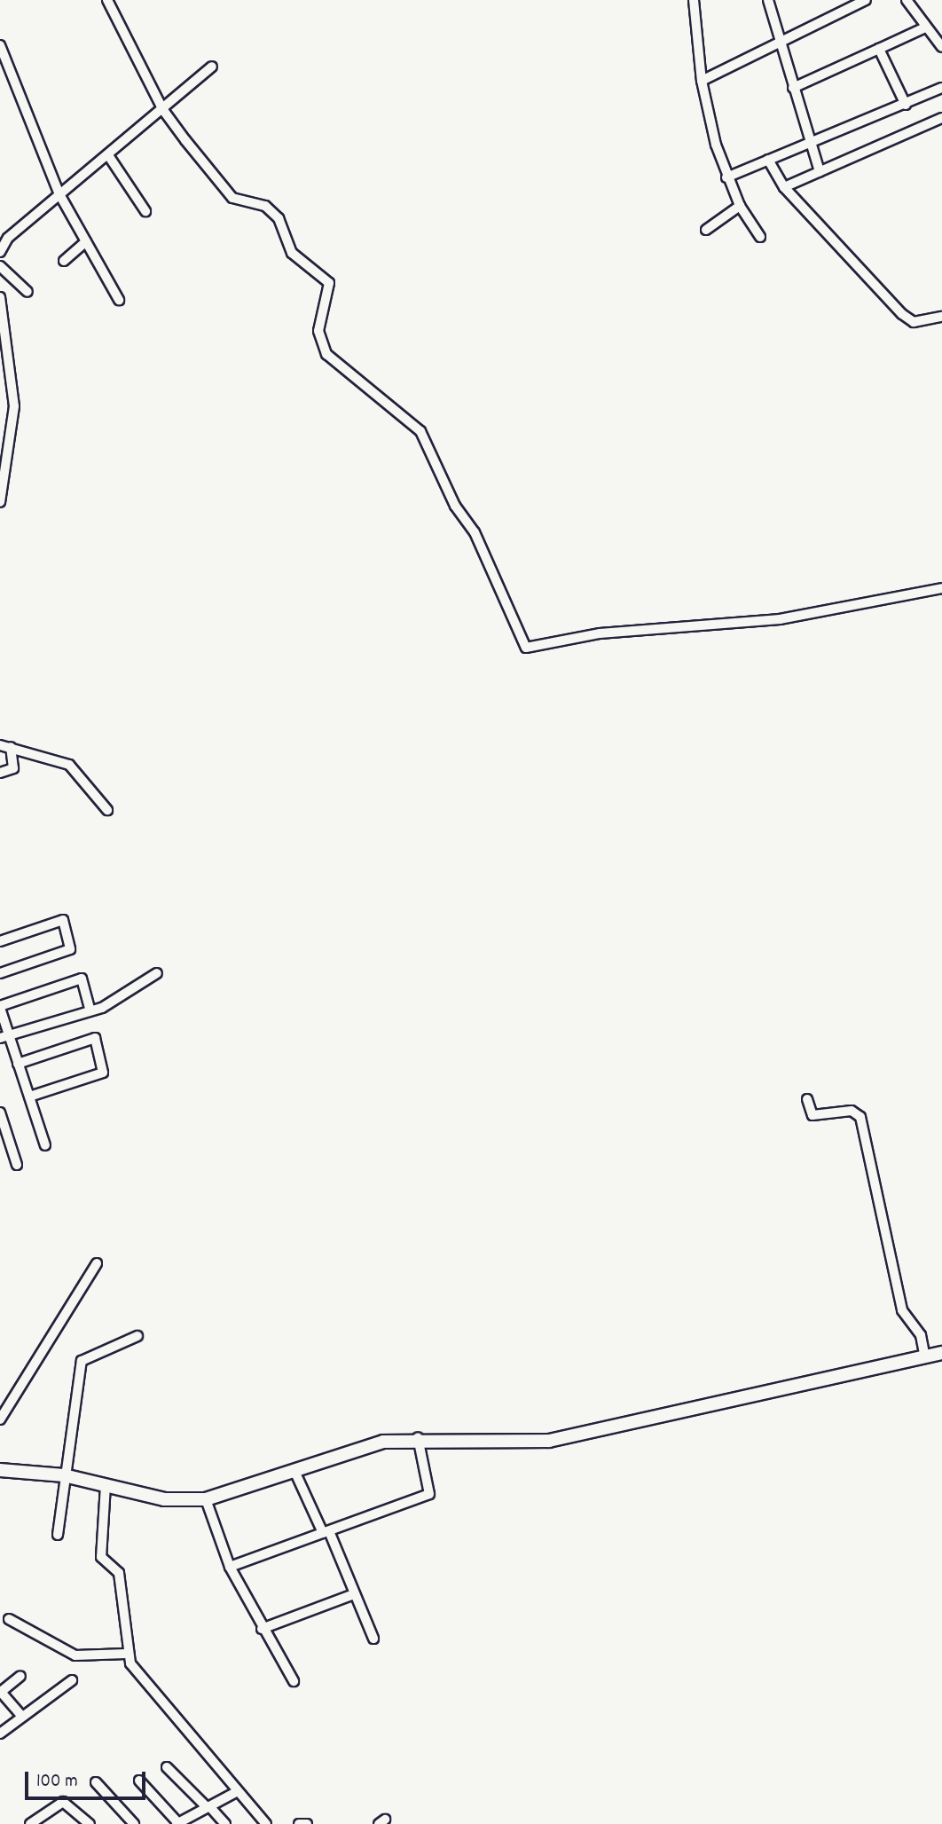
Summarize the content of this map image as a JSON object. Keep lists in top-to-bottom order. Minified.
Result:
{"scale_bar":"100 m"}
